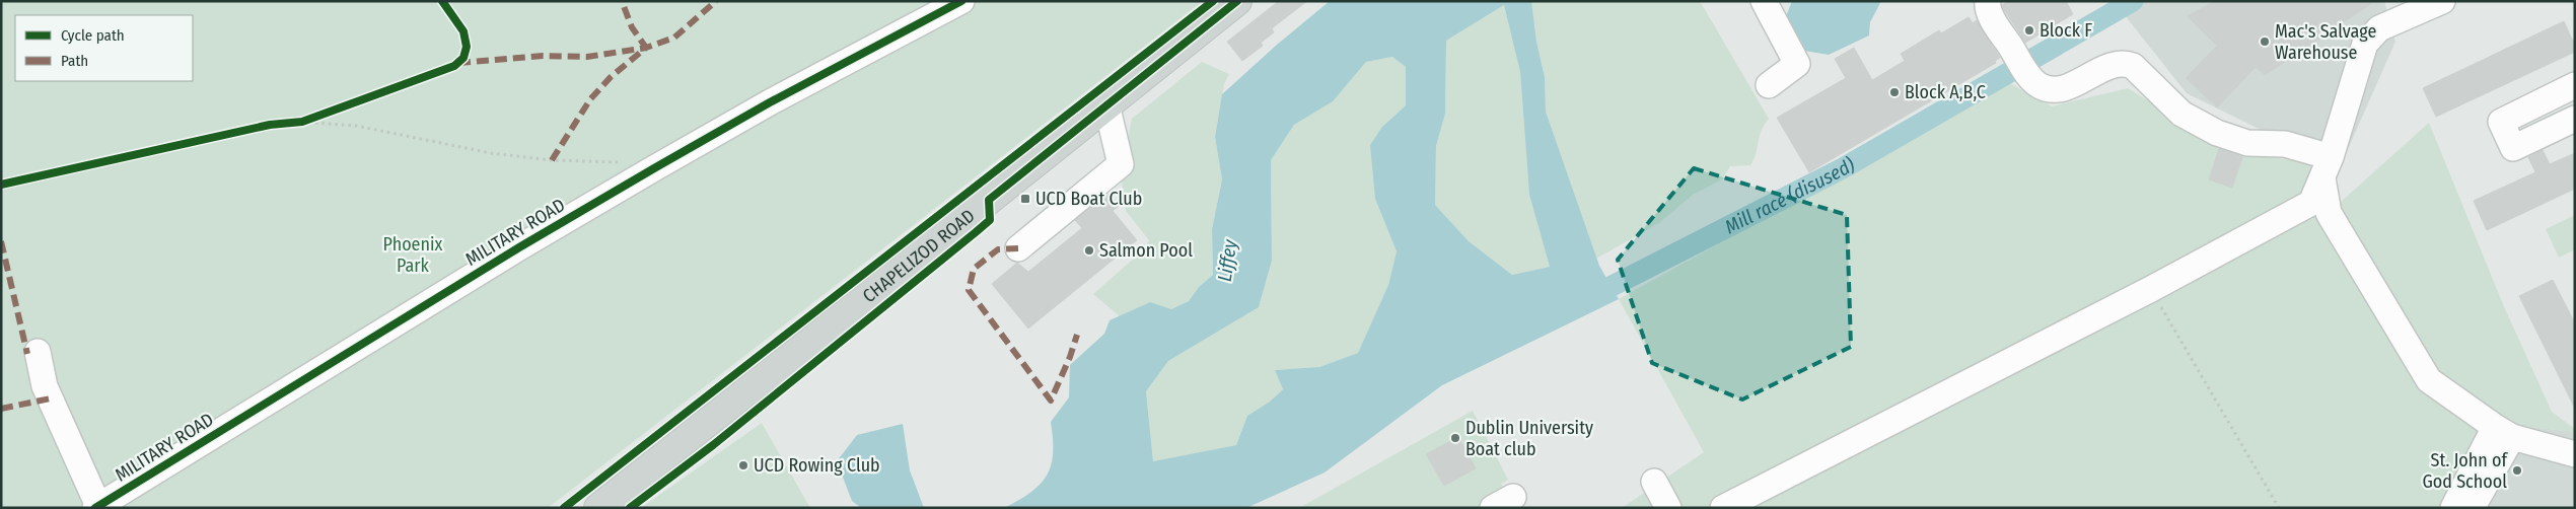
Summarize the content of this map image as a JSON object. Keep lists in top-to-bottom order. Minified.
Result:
{"streets":{"main road":["CHAPELIZOD ROAD"],"street":["MILITARY ROAD"]},"water":["Mill race (disused)","Liffey"],"parks":["Phoenix Park"],"places":{"other":["Block F","Mac's Salvage Warehouse","Block A,B,C","Salmon Pool","Dublin University Boat club","UCD Rowing Club","St. John of God School"],"transit":["UCD Boat Club"]},"legend":["Cycle path","Path"]}
